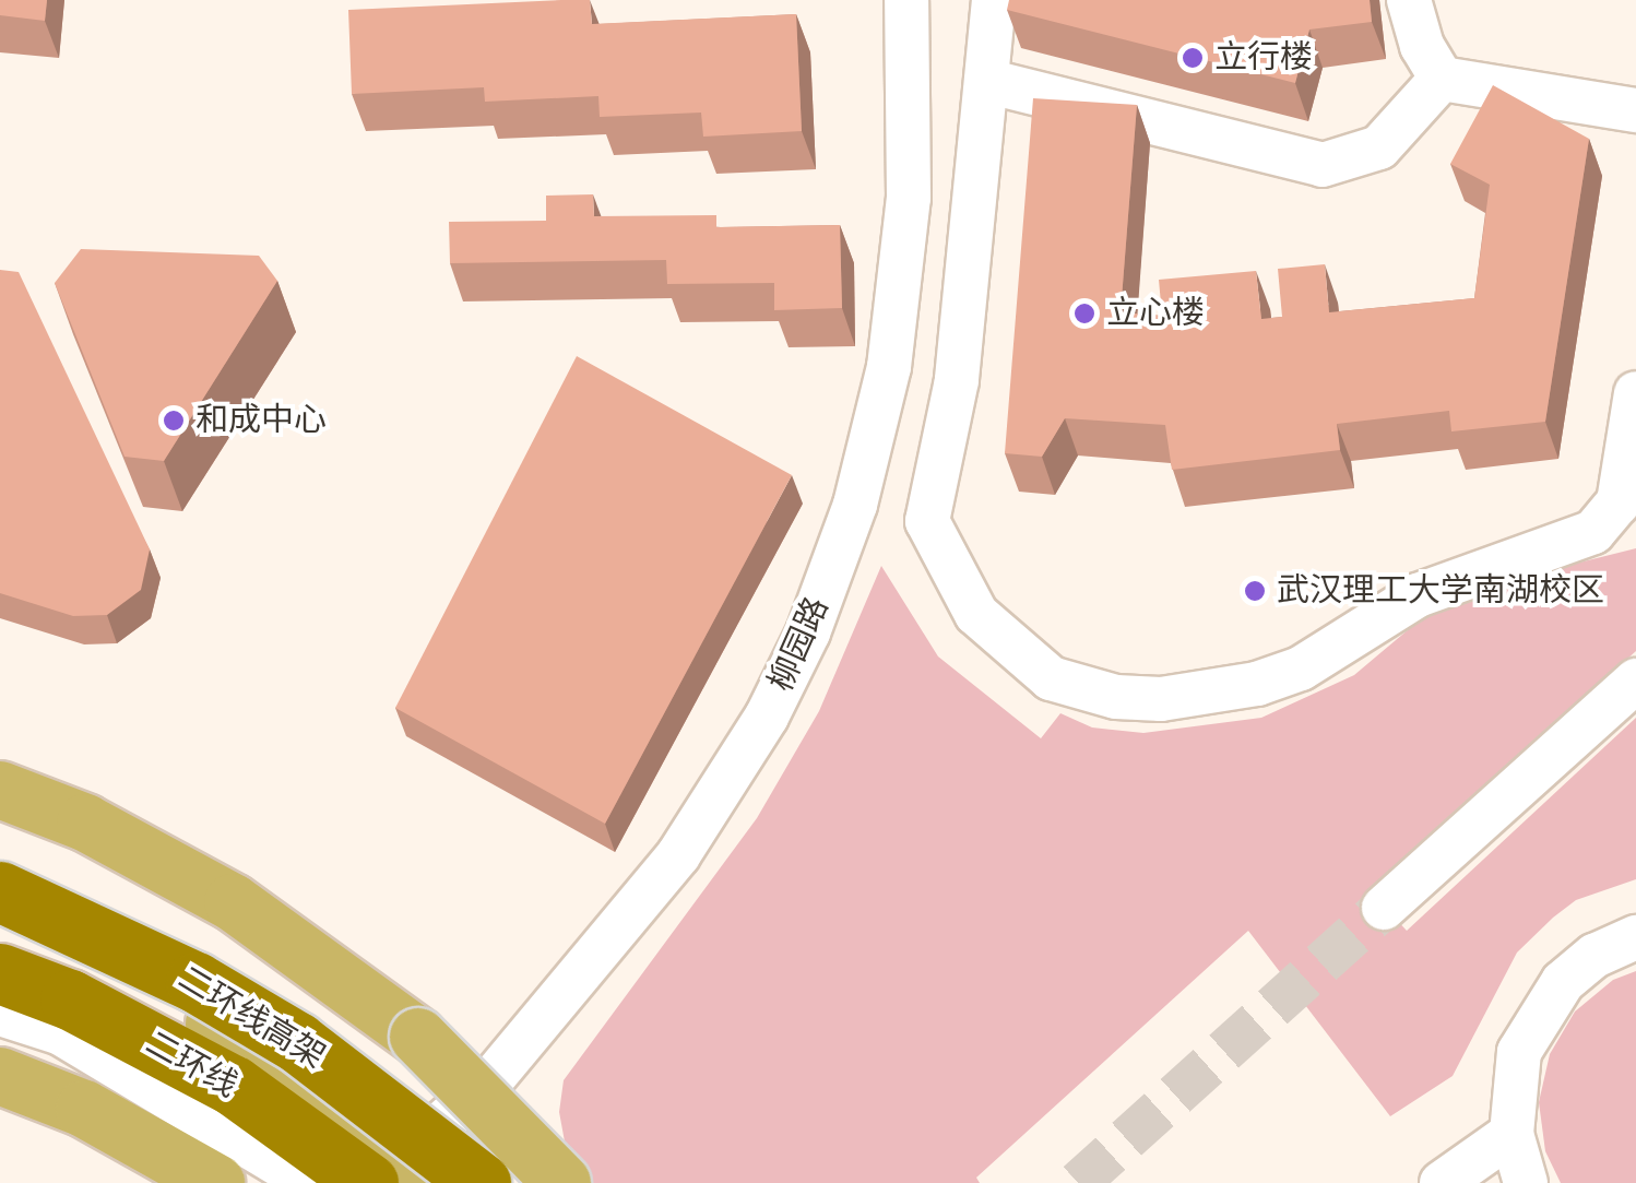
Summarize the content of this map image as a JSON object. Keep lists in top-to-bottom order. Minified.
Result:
{"streets":{"highway":["二环线高架","二环线"],"street":["柳园路"]},"crossings":[["柳园路","二环线"]],"places":["立行楼","立心楼","和成中心","武汉理工大学南湖校区"]}
